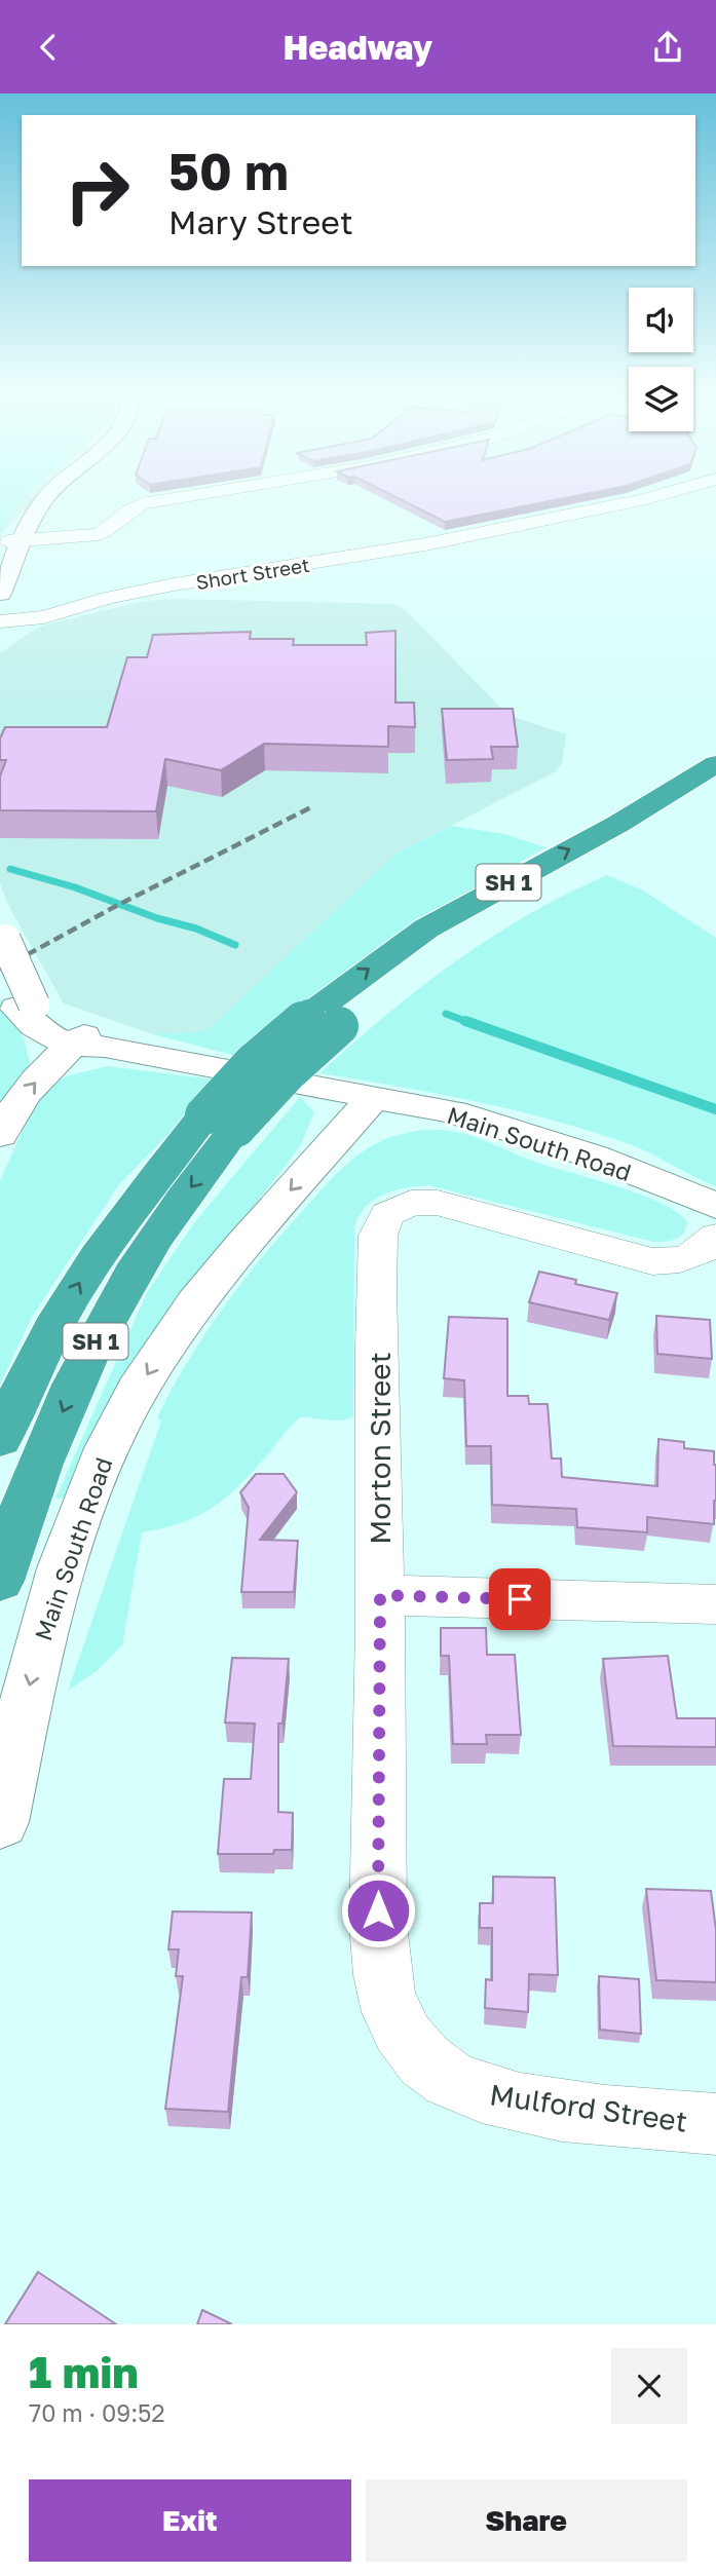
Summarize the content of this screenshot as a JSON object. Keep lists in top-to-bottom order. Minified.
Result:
{"streets":{"highway":["SH 1"],"main road":["Main South Road"],"street":["Short Street","Morton Street","Mulford Street"]},"crossings":[["Morton Street","Mulford Street"]],"one_way":["Main South Road"],"page":{"header":"Headway","turn":["50 m","Mary Street"],"heading":["1 min","70 m · 09:52"],"buttons":["Exit","Share"]}}
